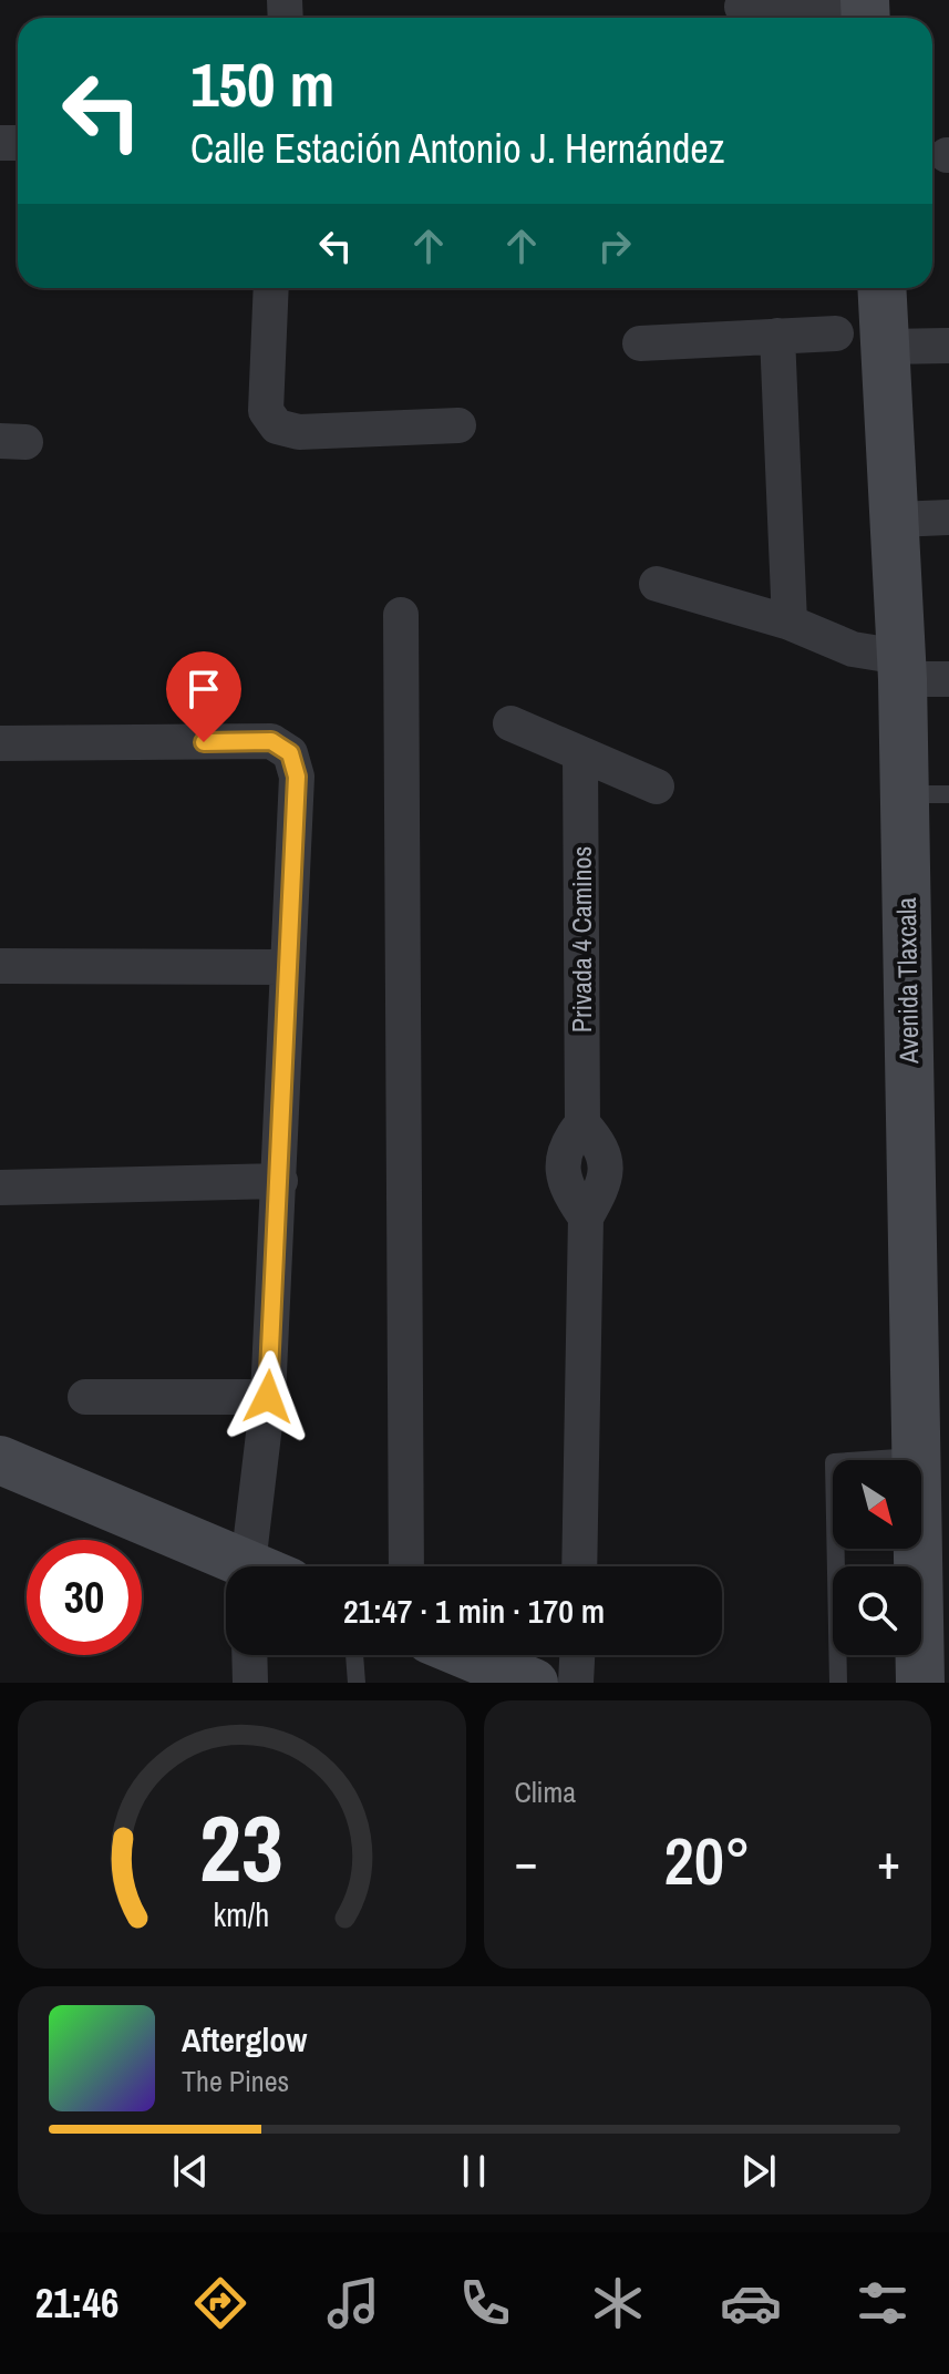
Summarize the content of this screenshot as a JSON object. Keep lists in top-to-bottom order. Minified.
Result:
{"streets":{"street":["Privada 4 Caminos","Avenida Tlaxcala"]},"north":"bottom right","page":{"turn":["150 m","Calle Estación Antonio J. Hernández"],"limit":"30","trip":"21:47 · 1 min · 170 m","tile":"Clima","heat":["−","20°","+"],"song":["Afterglow","The Pines"],"tabs":"21:46","gauge":["23","km/h"]}}
